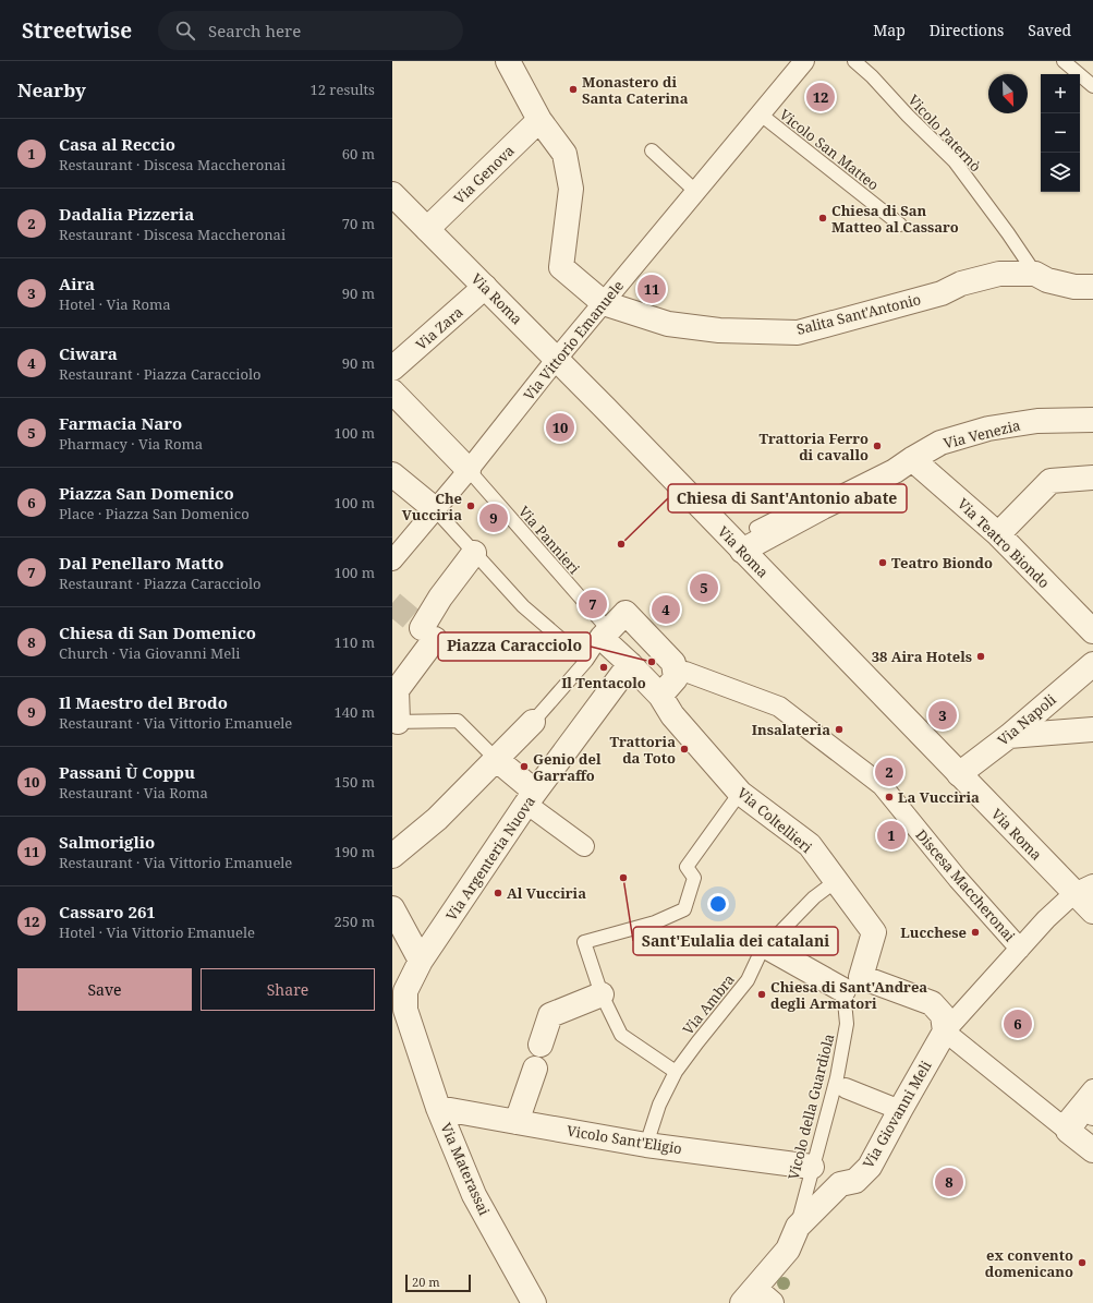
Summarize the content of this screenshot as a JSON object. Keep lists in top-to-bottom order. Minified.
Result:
{"streets":{"street":["Via Genova","Via Roma","Salita Sant'Antonio","Via Zara","Via Vittorio Emanuele","Via Venezia","Via Teatro Biondo","Via Napoli","Via Coltellieri","Via Argenteria Nuova","Discesa Maccheronai","Via Giovanni Meli","Vicolo Sant'Eligio","Via Materassai"],"lane":["Vicolo Paternò","Vicolo San Matteo","Via Pannieri","Via Ambra","Vicolo della Guardiola"]},"crossings":[["Vicolo Paternò","Salita Sant'Antonio"],["Vicolo San Matteo","Via Vittorio Emanuele"],["Via Genova","Via Roma"],["Via Roma","Via Zara"],["Via Roma","Via Vittorio Emanuele"],["Via Roma","Via Venezia"],["Via Roma","Via Napoli"],["Salita Sant'Antonio","Via Vittorio Emanuele"],["Via Vittorio Emanuele","Via Pannieri"],["Via Venezia","Via Teatro Biondo"],["Via Pannieri","Via Coltellieri"],["Via Coltellieri","Via Argenteria Nuova"],["Via Coltellieri","Via Ambra"],["Via Coltellieri","Vicolo della Guardiola"],["Via Argenteria Nuova","Via Materassai"],["Via Ambra","Vicolo Sant'Eligio"],["Vicolo della Guardiola","Via Giovanni Meli"],["Vicolo della Guardiola","Vicolo Sant'Eligio"],["Vicolo Sant'Eligio","Via Materassai"]],"places":["Monastero di Santa Caterina","Chiesa di San Matteo al Cassaro","Trattoria Ferro di cavallo","Che Vucciria","Chiesa di Sant'Antonio abate","Teatro Biondo","38 Aira Hotels","Piazza Caracciolo","Il Tentacolo","Insalateria","Trattoria da Toto","Genio del Garraffo","La Vucciria","Sant'Eulalia dei catalani","Al Vucciria","Lucchese","Chiesa di Sant'Andrea degli Armatori","ex convento domenicano"],"scale_bar":"20 m","north":"bottom right","page":{"header":"Streetwise","search":"Search here","nav":["Map","Directions","Saved"],"heading":["Nearby","12 results"],"map_buttons":["+","−"],"pins":["12","11","10","9","5","7","4","3","2","1","6","8"],"list":[{"mark":"1","name":"Casa al Reccio","note":"Restaurant · Discesa Maccheronai","value":"60 m"},{"mark":"2","name":"Dadalia Pizzeria","note":"Restaurant · Discesa Maccheronai","value":"70 m"},{"mark":"3","name":"Aira","note":"Hotel · Via Roma","value":"90 m"},{"mark":"4","name":"Ciwara","note":"Restaurant · Piazza Caracciolo","value":"90 m"},{"mark":"5","name":"Farmacia Naro","note":"Pharmacy · Via Roma","value":"100 m"},{"mark":"6","name":"Piazza San Domenico","note":"Place · Piazza San Domenico","value":"100 m"},{"mark":"7","name":"Dal Penellaro Matto","note":"Restaurant · Piazza Caracciolo","value":"100 m"},{"mark":"8","name":"Chiesa di San Domenico","note":"Church · Via Giovanni Meli","value":"110 m"},{"mark":"9","name":"Il Maestro del Brodo","note":"Restaurant · Via Vittorio Emanuele","value":"140 m"},{"mark":"10","name":"Passani Ù Coppu","note":"Restaurant · Via Roma","value":"150 m"},{"mark":"11","name":"Salmoriglio","note":"Restaurant · Via Vittorio Emanuele","value":"190 m"},{"mark":"12","name":"Cassaro 261","note":"Hotel · Via Vittorio Emanuele","value":"250 m"}],"buttons":["Save","Share"],"scale":"20 m"}}
